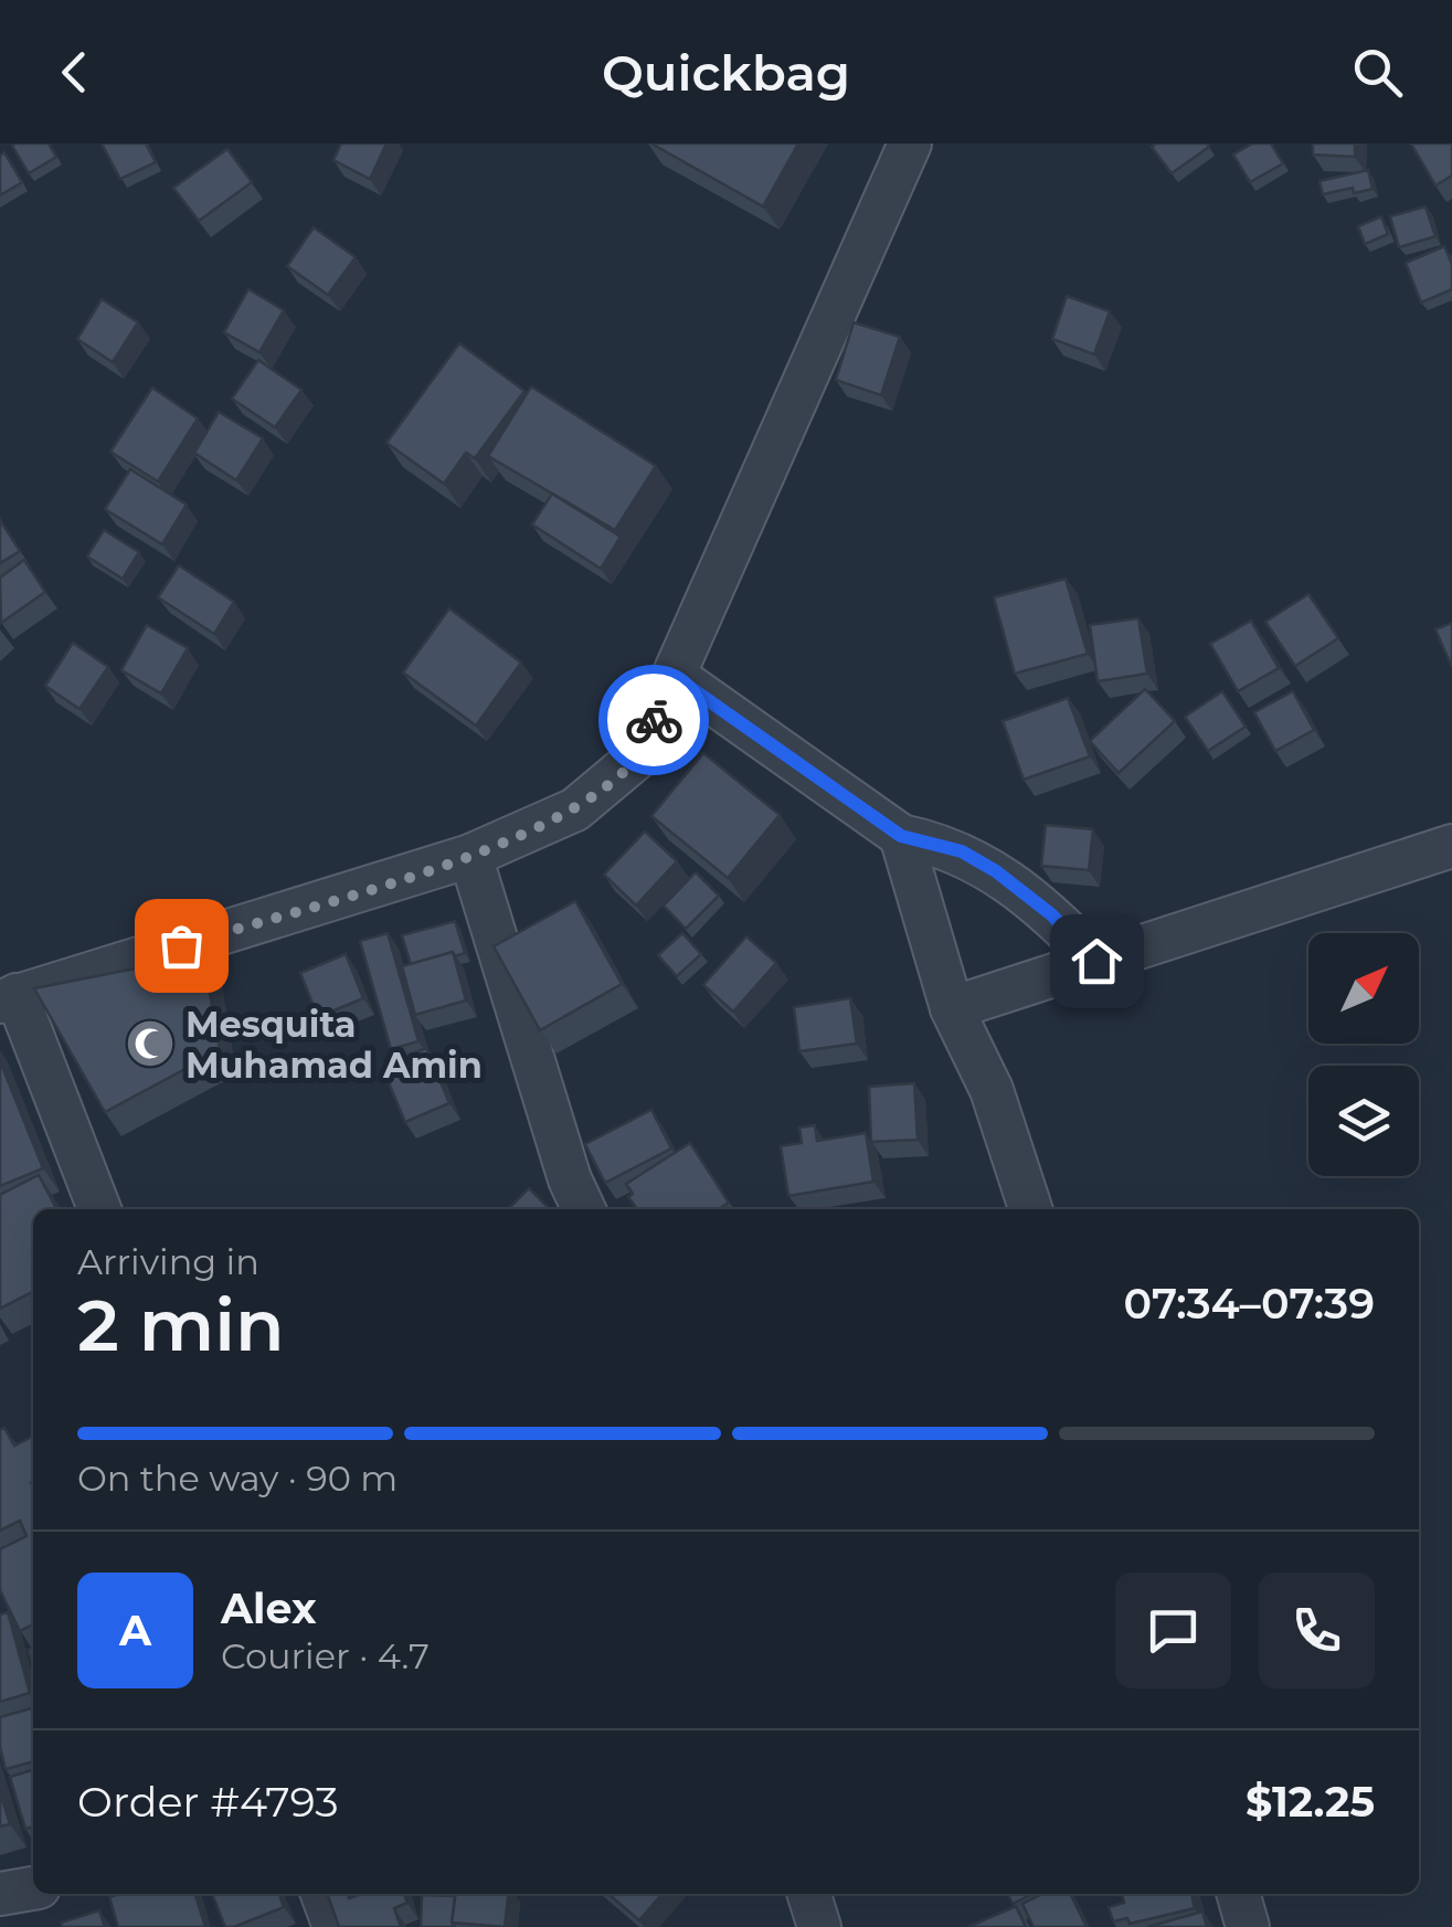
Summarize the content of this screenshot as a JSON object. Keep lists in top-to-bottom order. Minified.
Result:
{"places":{"mosque":["Mesquita Muhamad Amin"]},"north":"top right","page":{"header":"Quickbag","heading":["2 min","Arriving in","07:34–07:39"],"panel":["Alex","Courier · 4.7","Order #4793","$12.25"],"bar":"On the way · 90 m","round":"A"}}
